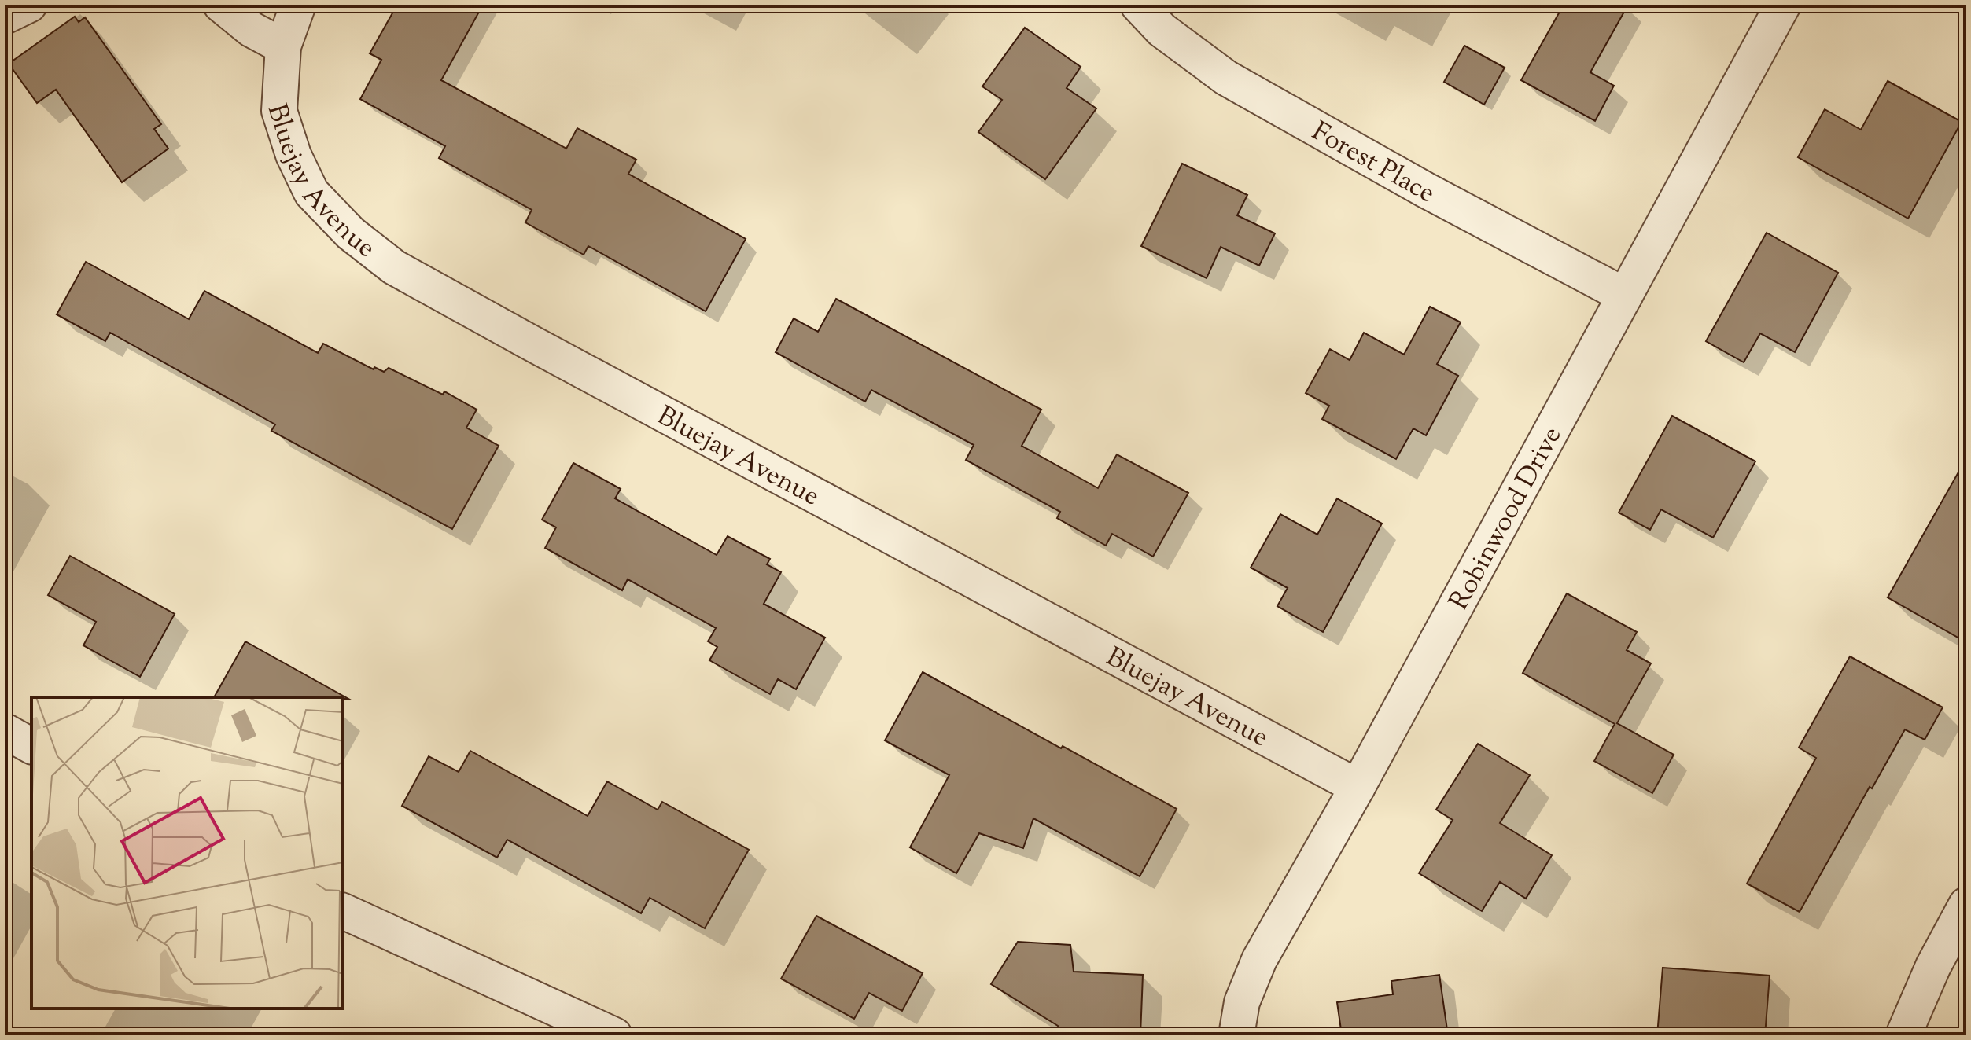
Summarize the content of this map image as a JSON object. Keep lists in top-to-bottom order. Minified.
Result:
{"streets":{"street":["Forest Place","Bluejay Avenue","Robinwood Drive"]},"crossings":[["Forest Place","Robinwood Drive"],["Bluejay Avenue","Robinwood Drive"]]}
